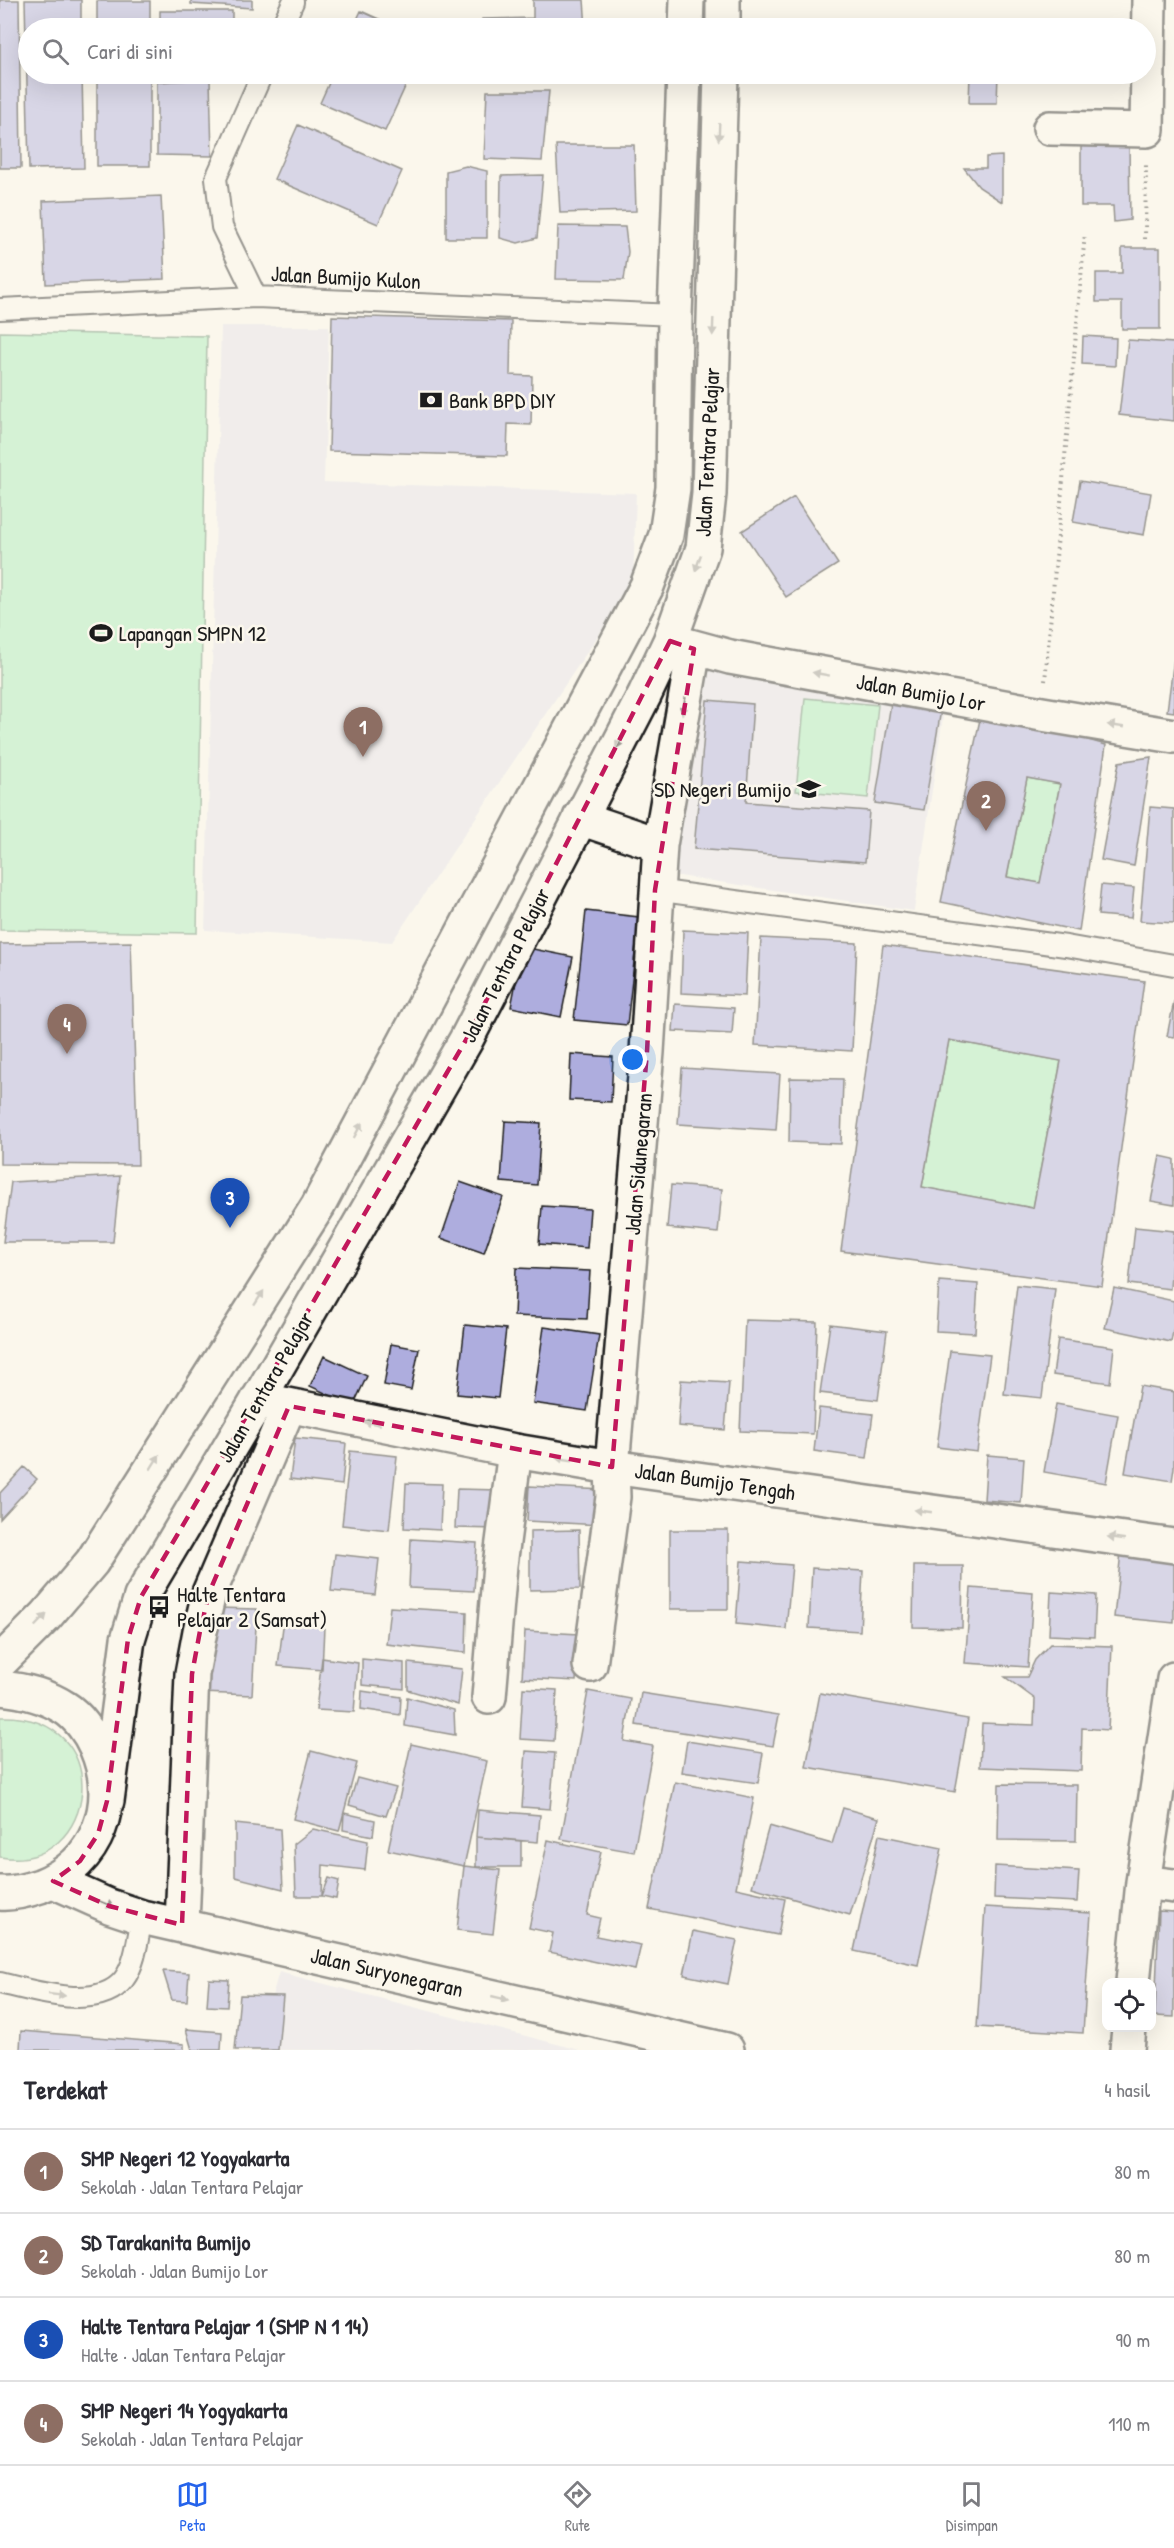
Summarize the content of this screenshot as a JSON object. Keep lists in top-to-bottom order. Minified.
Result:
{"streets":{"street":["Jalan Tentara Pelajar","Jalan Bumijo Lor","Jalan Sidunegaran","Jalan Bumijo Tengah","Jalan Suryonegaran"],"lane":["Jalan Bumijo Kulon"]},"crossings":[["Jalan Bumijo Kulon","Jalan Tentara Pelajar"],["Jalan Tentara Pelajar","Jalan Bumijo Lor"],["Jalan Tentara Pelajar","Jalan Sidunegaran"],["Jalan Tentara Pelajar","Jalan Bumijo Tengah"],["Jalan Bumijo Lor","Jalan Sidunegaran"],["Jalan Sidunegaran","Jalan Bumijo Tengah"]],"one_way":["Jalan Bumijo Lor","Jalan Bumijo Tengah","Jalan Suryonegaran"],"places":{"bank":["Bank BPD DIY"],"sports":["Lapangan SMPN 12"],"school or university":["SD Negeri Bumijo"],"bus stop":["Halte Tentara Pelajar 2 (Samsat)"]},"page":{"search":"Cari di sini","pins":["1","2","4","3"],"heading":["Terdekat","4 hasil"],"list":[{"mark":"1","name":"SMP Negeri 12 Yogyakarta","note":"Sekolah · Jalan Tentara Pelajar","value":"80 m"},{"mark":"2","name":"SD Tarakanita Bumijo","note":"Sekolah · Jalan Bumijo Lor","value":"80 m"},{"mark":"3","name":"Halte Tentara Pelajar 1 (SMP N 1 14)","note":"Halte · Jalan Tentara Pelajar","value":"90 m"},{"mark":"4","name":"SMP Negeri 14 Yogyakarta","note":"Sekolah · Jalan Tentara Pelajar","value":"110 m"}],"nav":["Peta","Rute","Disimpan"]}}
